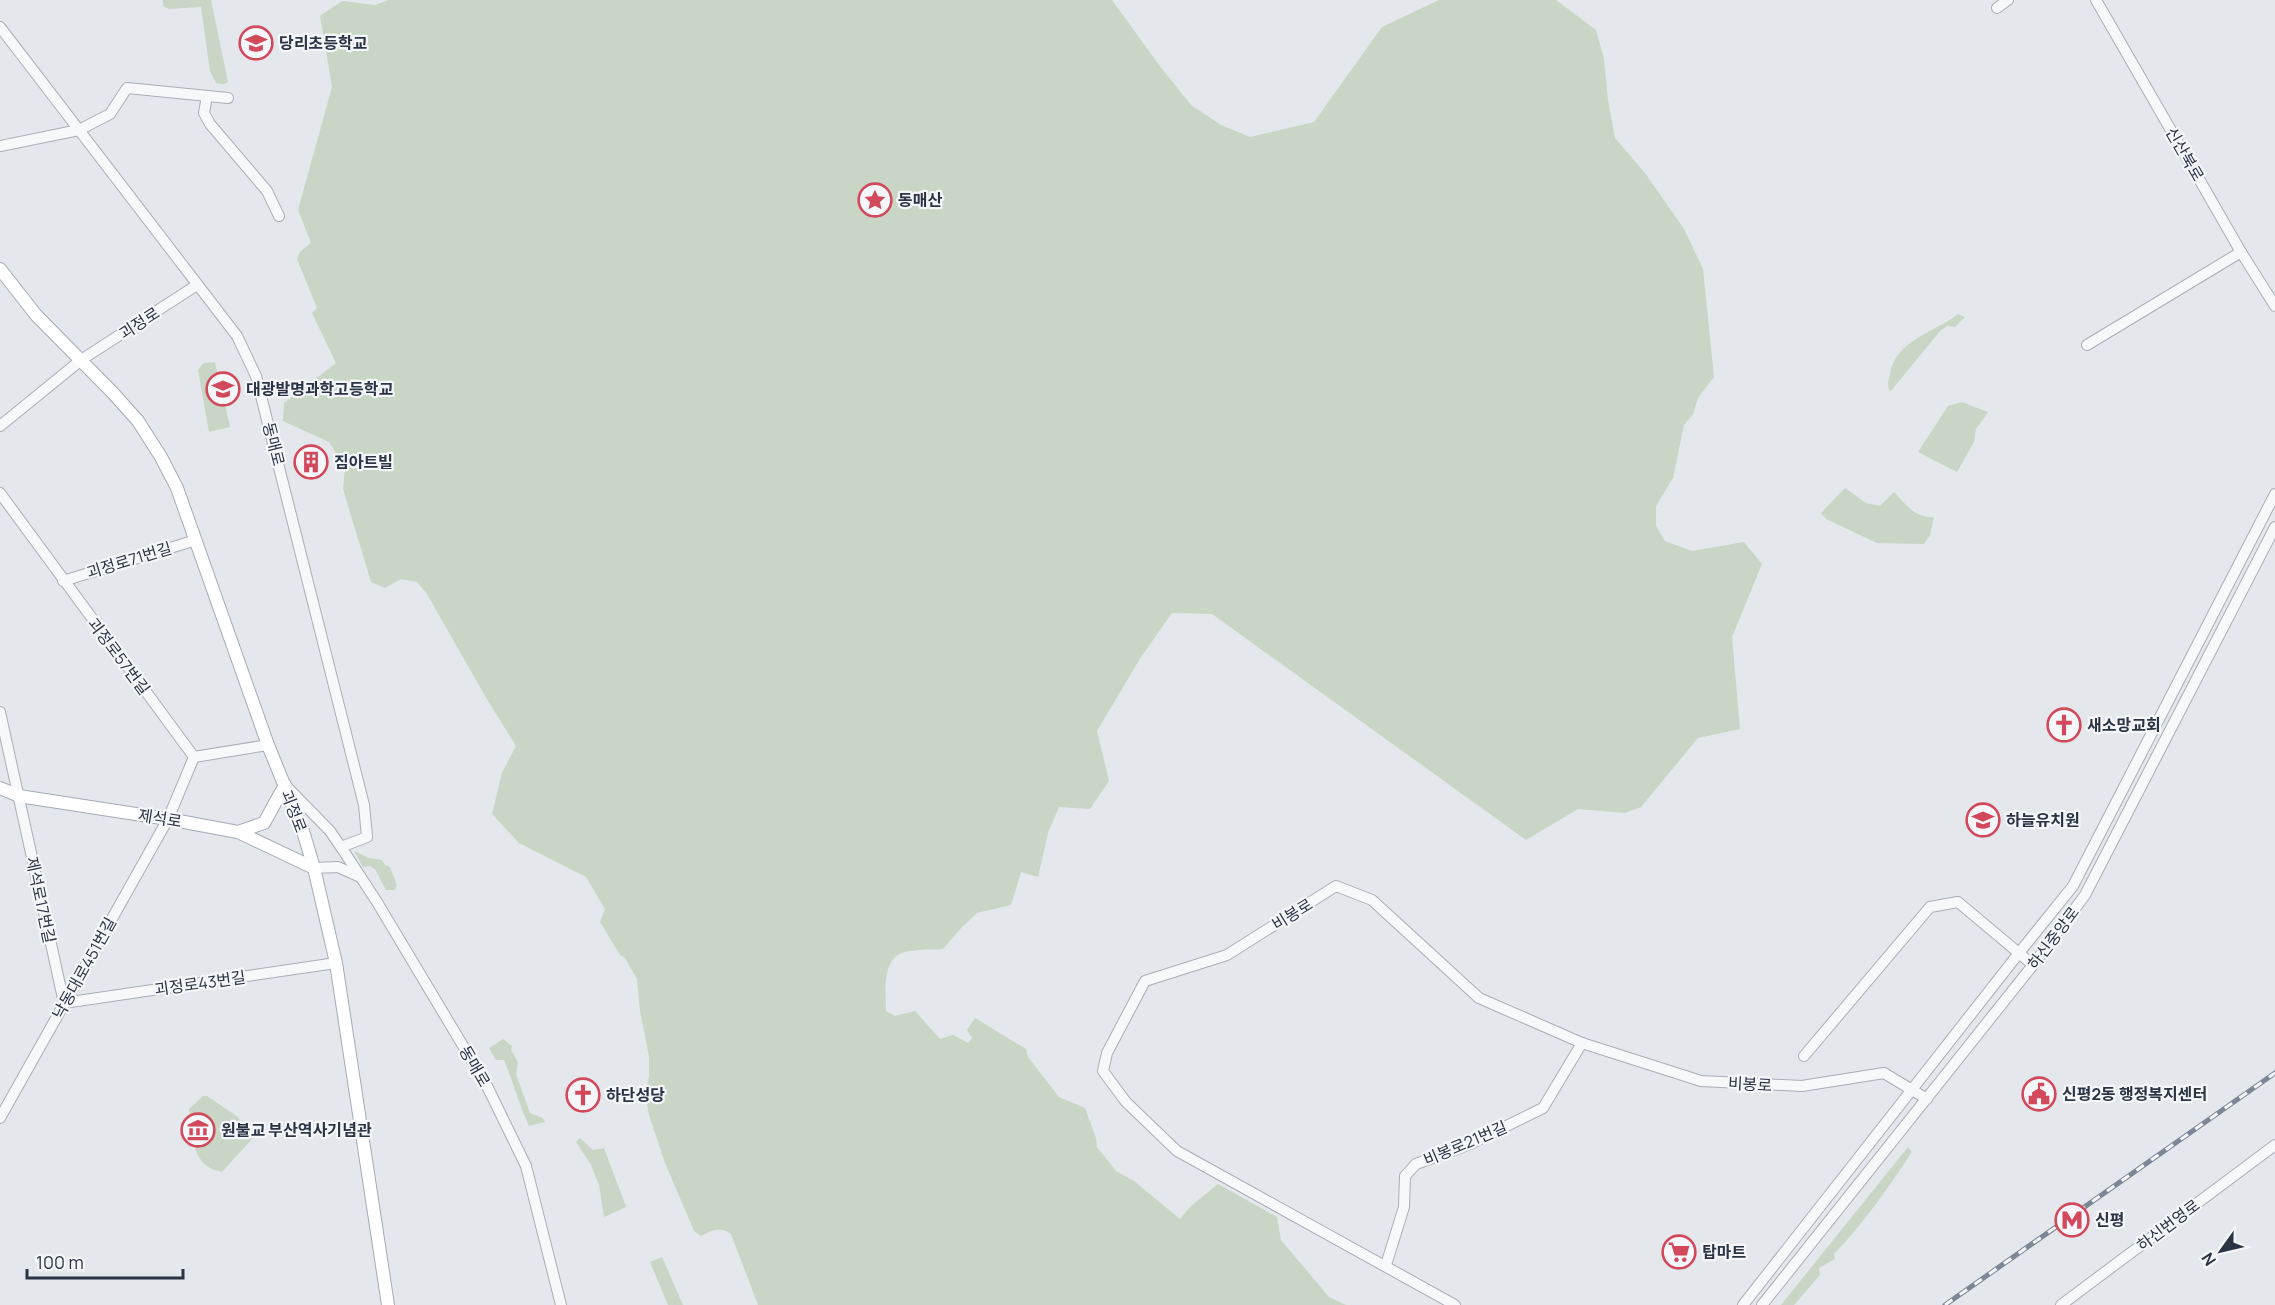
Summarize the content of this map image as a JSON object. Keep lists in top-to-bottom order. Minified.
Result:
{"streets":{"main road":["괴정로","제석로"],"street":["신산북로","동매로","괴정로71번길","괴정로57번길","제석로17번길","비봉로","하신중앙로","낙동대로451번길","괴정로43번길","비봉로21번길","하신번영로"]},"crossings":[["괴정로","동매로"],["괴정로","괴정로71번길"],["괴정로","제석로"],["괴정로","괴정로43번길"],["괴정로71번길","괴정로57번길"],["괴정로57번길","낙동대로451번길"],["제석로","제석로17번길"],["제석로","낙동대로451번길"],["제석로17번길","낙동대로451번길"],["제석로17번길","괴정로43번길"],["비봉로","하신중앙로"],["비봉로","비봉로21번길"],["낙동대로451번길","괴정로43번길"]],"places":{"school or university":["당리초등학교","대광발명과학고등학교","하늘유치원"],"place":["동매산"],"building":["짐아트빌"],"church":["새소망교회","하단성당"],"public building":["신평2동 행정복지센터"],"museum":["원불교 부산역사기념관"],"metro station":["신평"],"supermarket":["탑마트"]},"scale_bar":"100 m","north":"bottom left"}
